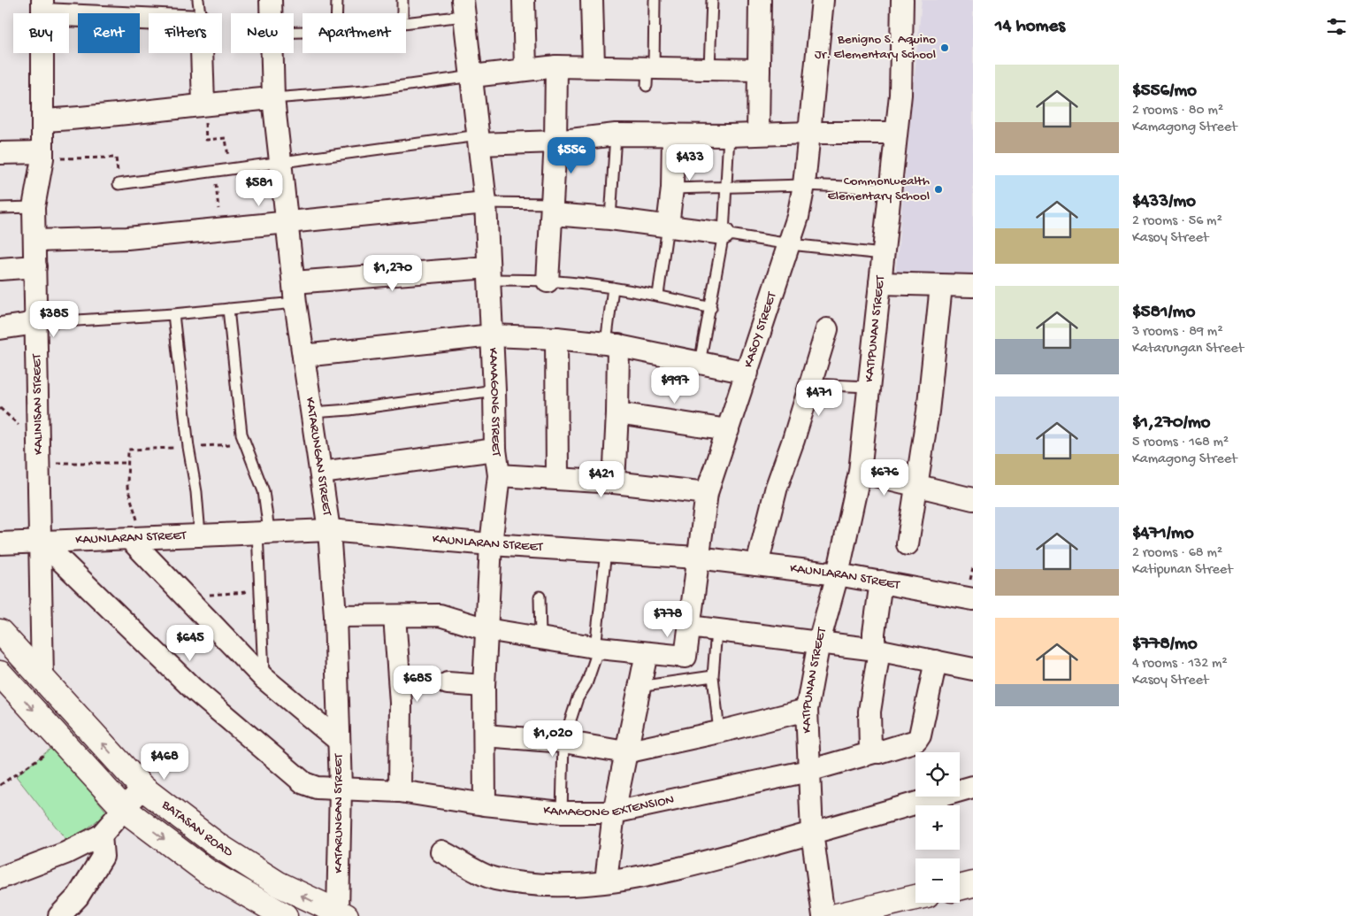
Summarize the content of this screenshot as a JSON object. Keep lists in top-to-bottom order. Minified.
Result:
{"streets":{"main road":["BATASAN ROAD"],"street":["KATIPUNAN STREET","KASOY STREET","KAMAGONG STREET","KALINISAN STREET","KATARUNGAN STREET","KAUNLARAN STREET","KAMAGONG EXTENSION"]},"crossings":[["KATIPUNAN STREET","KAUNLARAN STREET"],["KATIPUNAN STREET","KAMAGONG EXTENSION"],["KASOY STREET","KAUNLARAN STREET"],["KAMAGONG STREET","KAUNLARAN STREET"],["KAMAGONG STREET","KAMAGONG EXTENSION"],["KALINISAN STREET","KAUNLARAN STREET"],["KALINISAN STREET","KAMAGONG EXTENSION"],["KALINISAN STREET","BATASAN ROAD"],["KATARUNGAN STREET","KAUNLARAN STREET"],["KATARUNGAN STREET","KAMAGONG EXTENSION"],["KATARUNGAN STREET","BATASAN ROAD"],["KAUNLARAN STREET","KAMAGONG EXTENSION"]],"places":["Benigno S. Aquino Jr. Elementary School","Commonwealth Elementary School"],"page":{"heading":"14 homes","chip":["Buy","Rent","Filters","New","Apartment"],"list":[{"name":"$556/mo","note":"2 rooms · 80 m² · Kamagong Street"},{"name":"$433/mo","note":"2 rooms · 56 m² · Kasoy Street"},{"name":"$581/mo","note":"3 rooms · 89 m² · Katarungan Street"},{"name":"$1,270/mo","note":"5 rooms · 168 m² · Kamagong Street"},{"name":"$471/mo","note":"2 rooms · 68 m² · Katipunan Street"},{"name":"$778/mo","note":"4 rooms · 132 m² · Kasoy Street"}],"price":["$556","$433","$581","$1,270","$385","$997","$471","$676","$421","$778","$645","$685","$1,020","$468"],"map_buttons":["+","−"]}}
